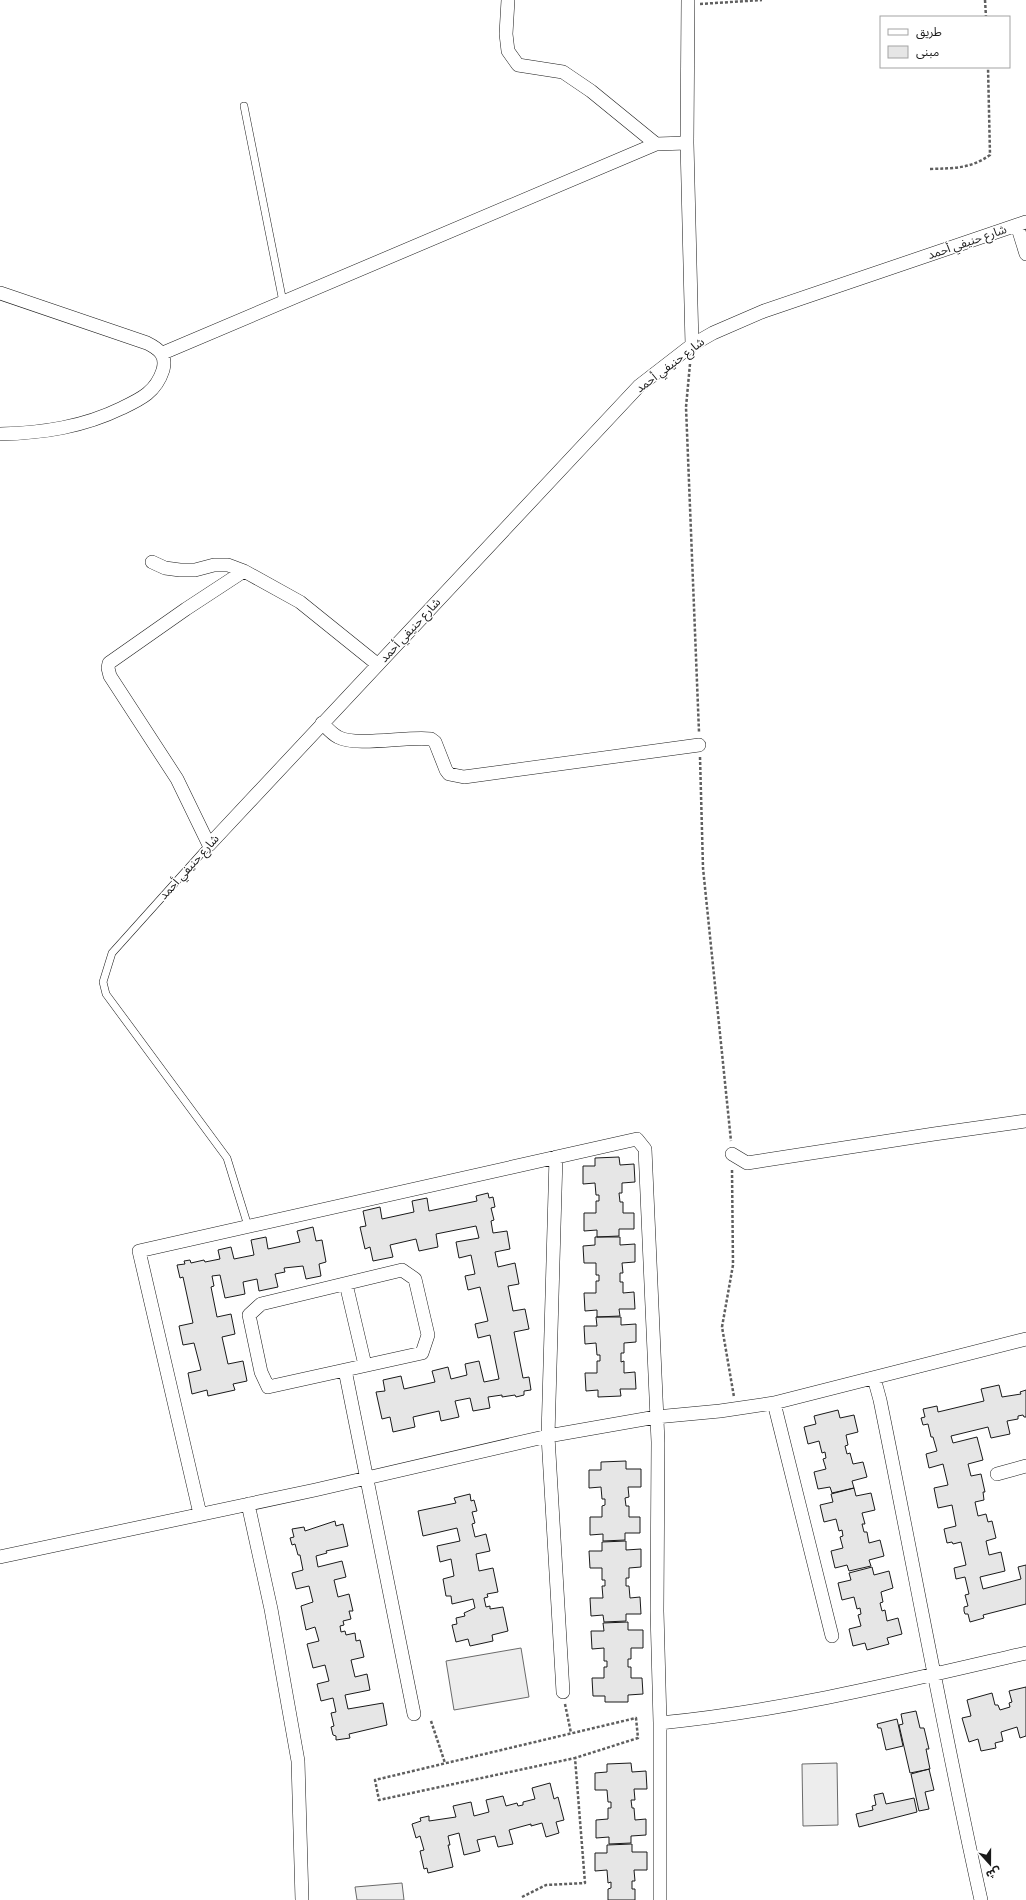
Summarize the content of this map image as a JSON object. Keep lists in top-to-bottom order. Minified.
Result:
{"streets":{"street":["شارع حنيفي أحمد"]},"legend":["طريق","مبنى"],"north":"bottom"}
